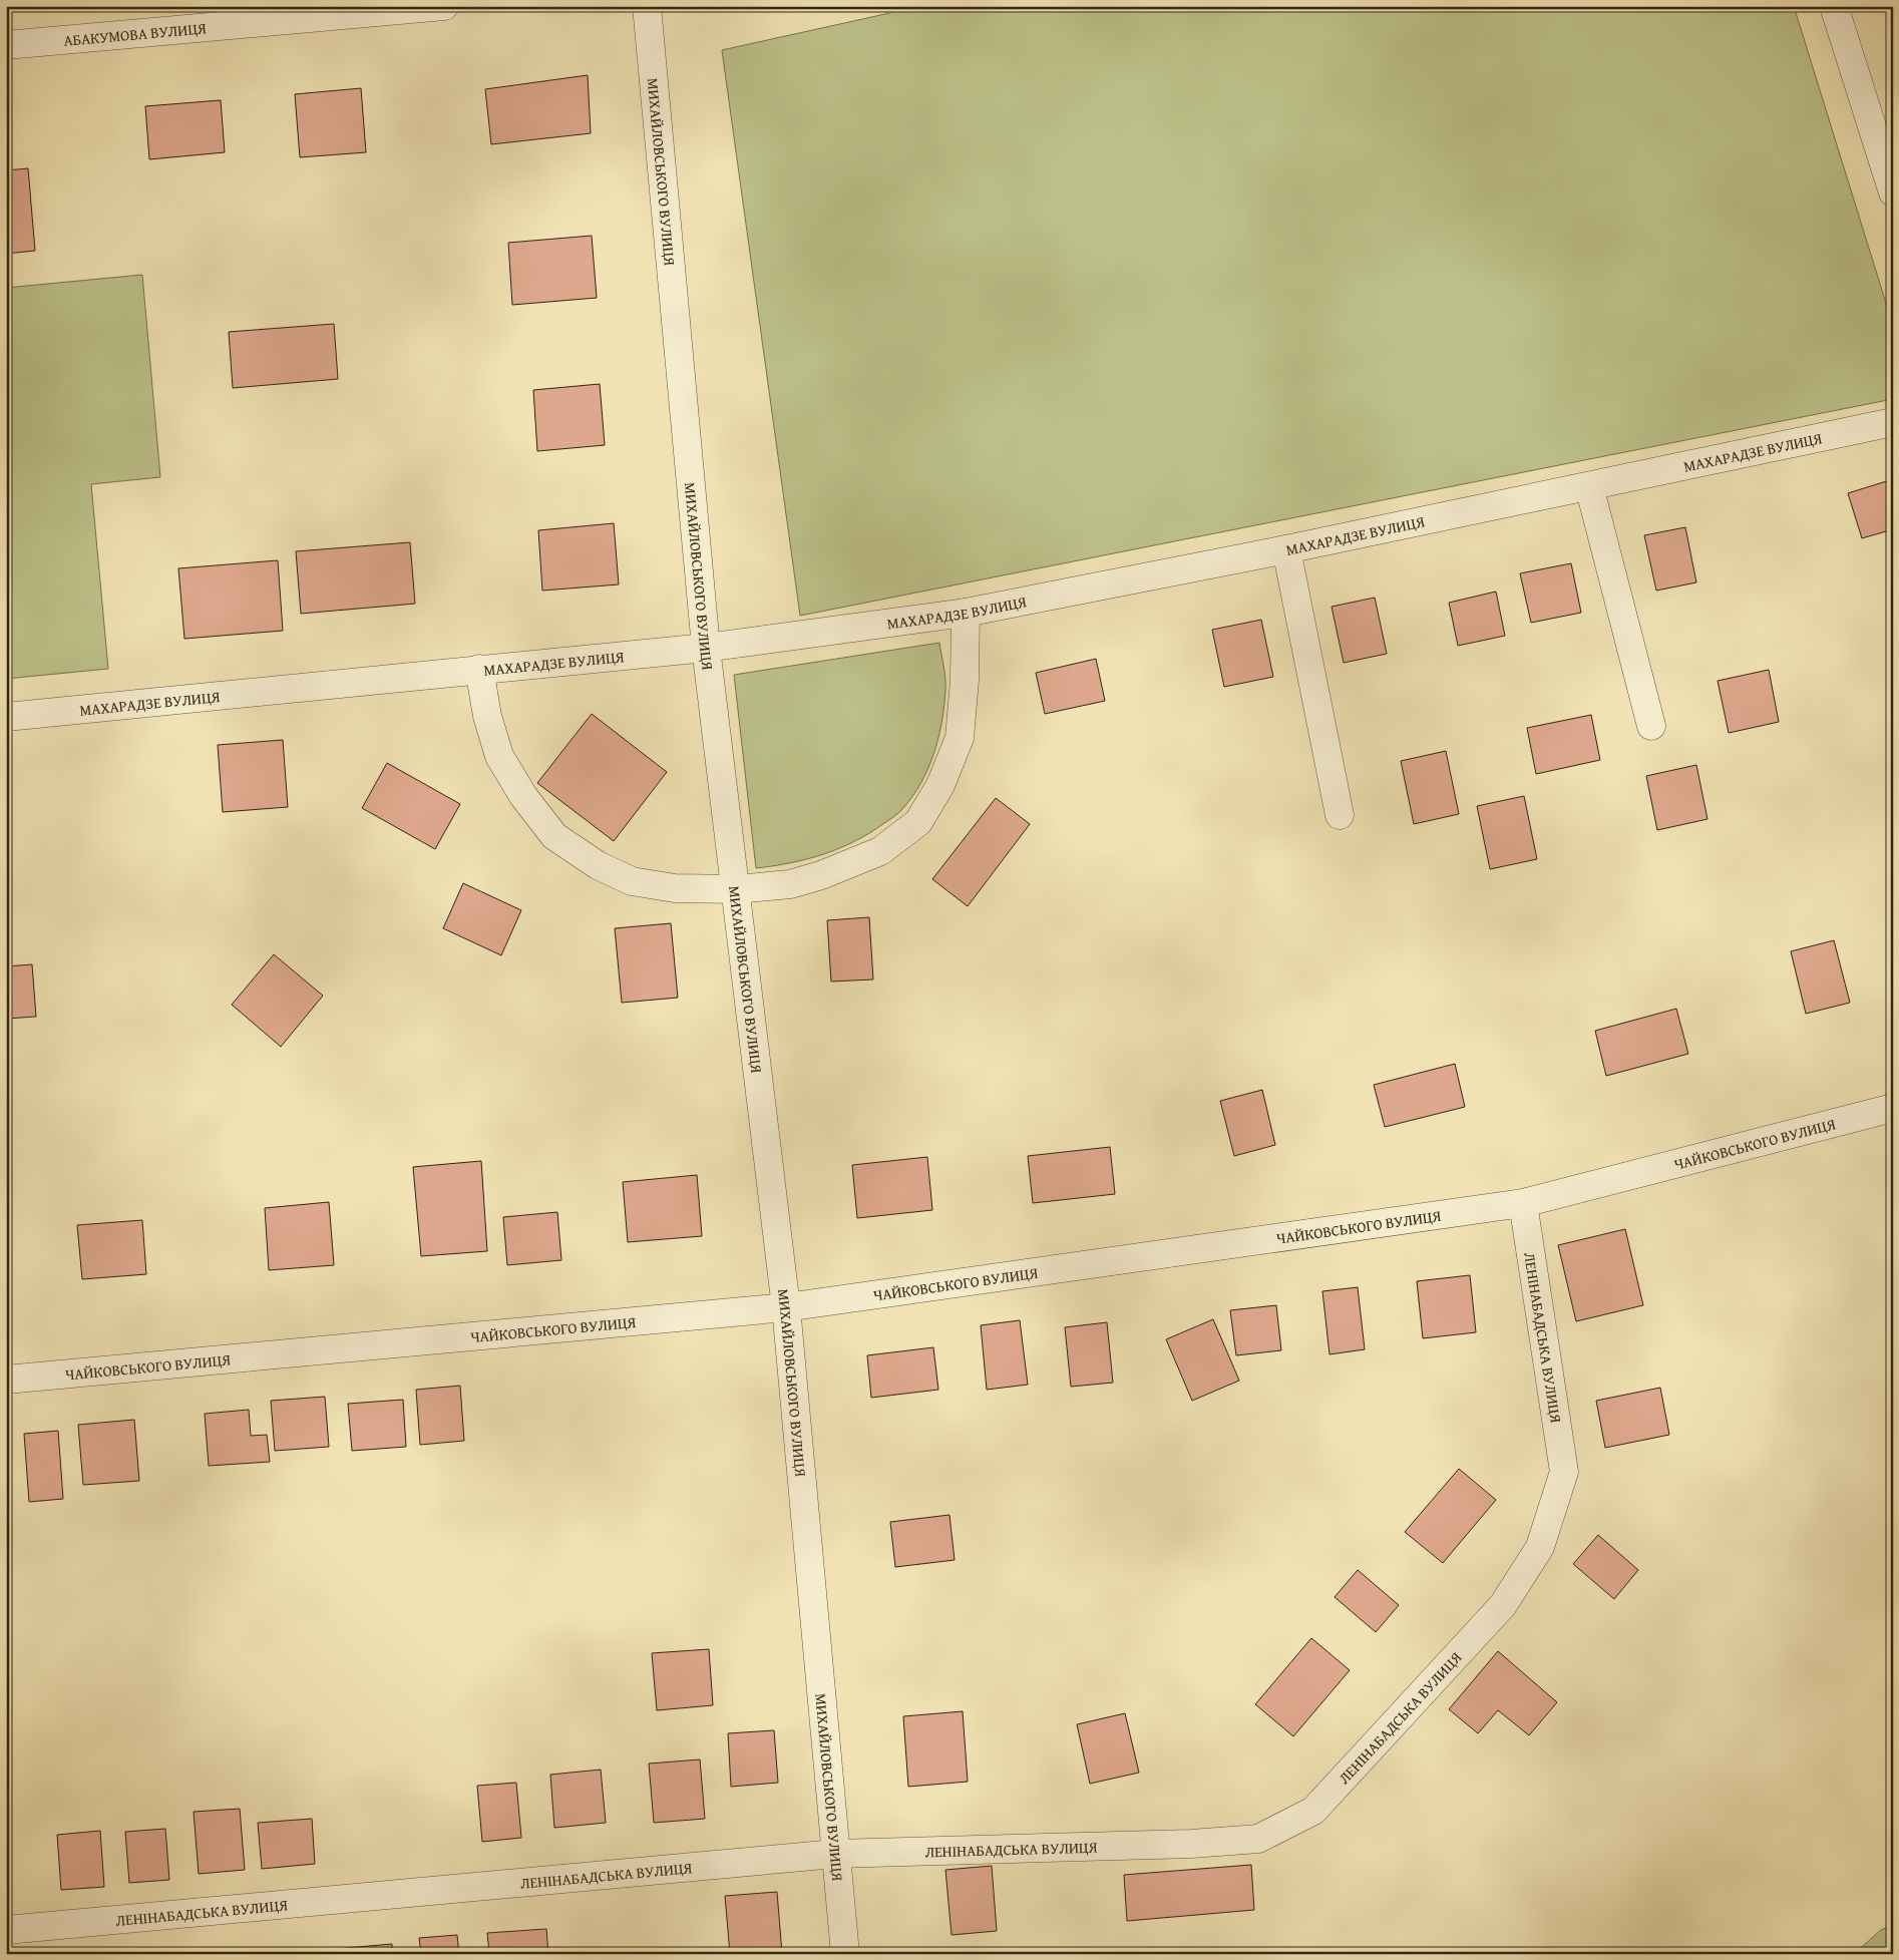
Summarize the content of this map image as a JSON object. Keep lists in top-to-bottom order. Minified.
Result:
{"streets":{"street":["АБАКУМОВА ВУЛИЦЯ","МИХАЙЛОВСЬКОГО ВУЛИЦЯ","МАХАРАДЗЕ ВУЛИЦЯ","ЧАЙКОВСЬКОГО ВУЛИЦЯ","ЛЕНІНАБАДСЬКА ВУЛИЦЯ"]},"crossings":[["МИХАЙЛОВСЬКОГО ВУЛИЦЯ","МАХАРАДЗЕ ВУЛИЦЯ"],["МИХАЙЛОВСЬКОГО ВУЛИЦЯ","ЧАЙКОВСЬКОГО ВУЛИЦЯ"],["МИХАЙЛОВСЬКОГО ВУЛИЦЯ","ЛЕНІНАБАДСЬКА ВУЛИЦЯ"],["ЧАЙКОВСЬКОГО ВУЛИЦЯ","ЛЕНІНАБАДСЬКА ВУЛИЦЯ"]]}
